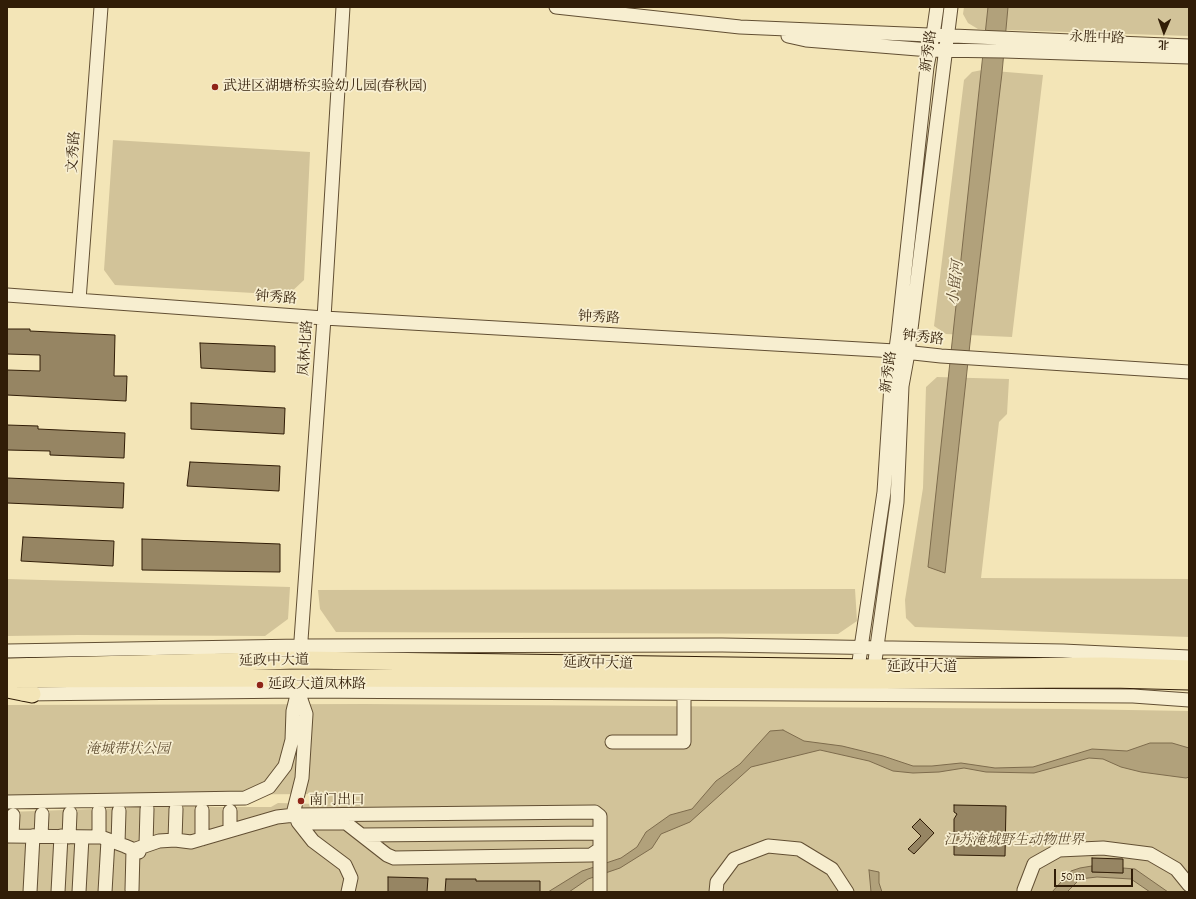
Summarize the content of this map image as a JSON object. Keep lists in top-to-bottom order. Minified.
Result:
{"streets":{"main road":["延政中大道"],"street":["永胜中路","新秀路","文秀路","钟秀路","凤林北路"]},"crossings":[["新秀路","钟秀路"],["新秀路","延政中大道"],["文秀路","钟秀路"],["钟秀路","凤林北路"],["凤林北路","延政中大道"]],"water":["小留河"],"parks":["淹城带状公园","江苏淹城野生动物世界"],"places":["武进区湖塘桥实验幼儿园(春秋园)","延政大道凤林路","南门出口"],"scale_bar":"50 m","north":"bottom"}
